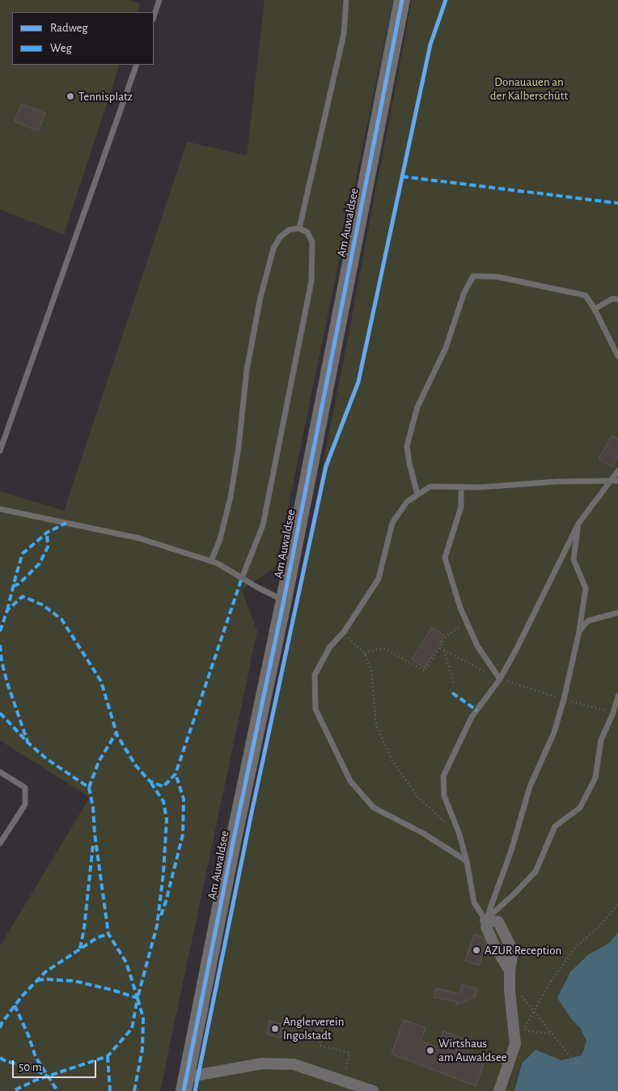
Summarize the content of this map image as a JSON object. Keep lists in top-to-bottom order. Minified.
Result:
{"streets":{"street":["Am Auwaldsee"]},"parks":["Donauauen an der Kälberschütt"],"places":["Tennisplatz","AZUR Reception","Anglerverein Ingolstadt","Wirtshaus am Auwaldsee"],"legend":["Radweg","Weg"],"scale_bar":"50 m"}
